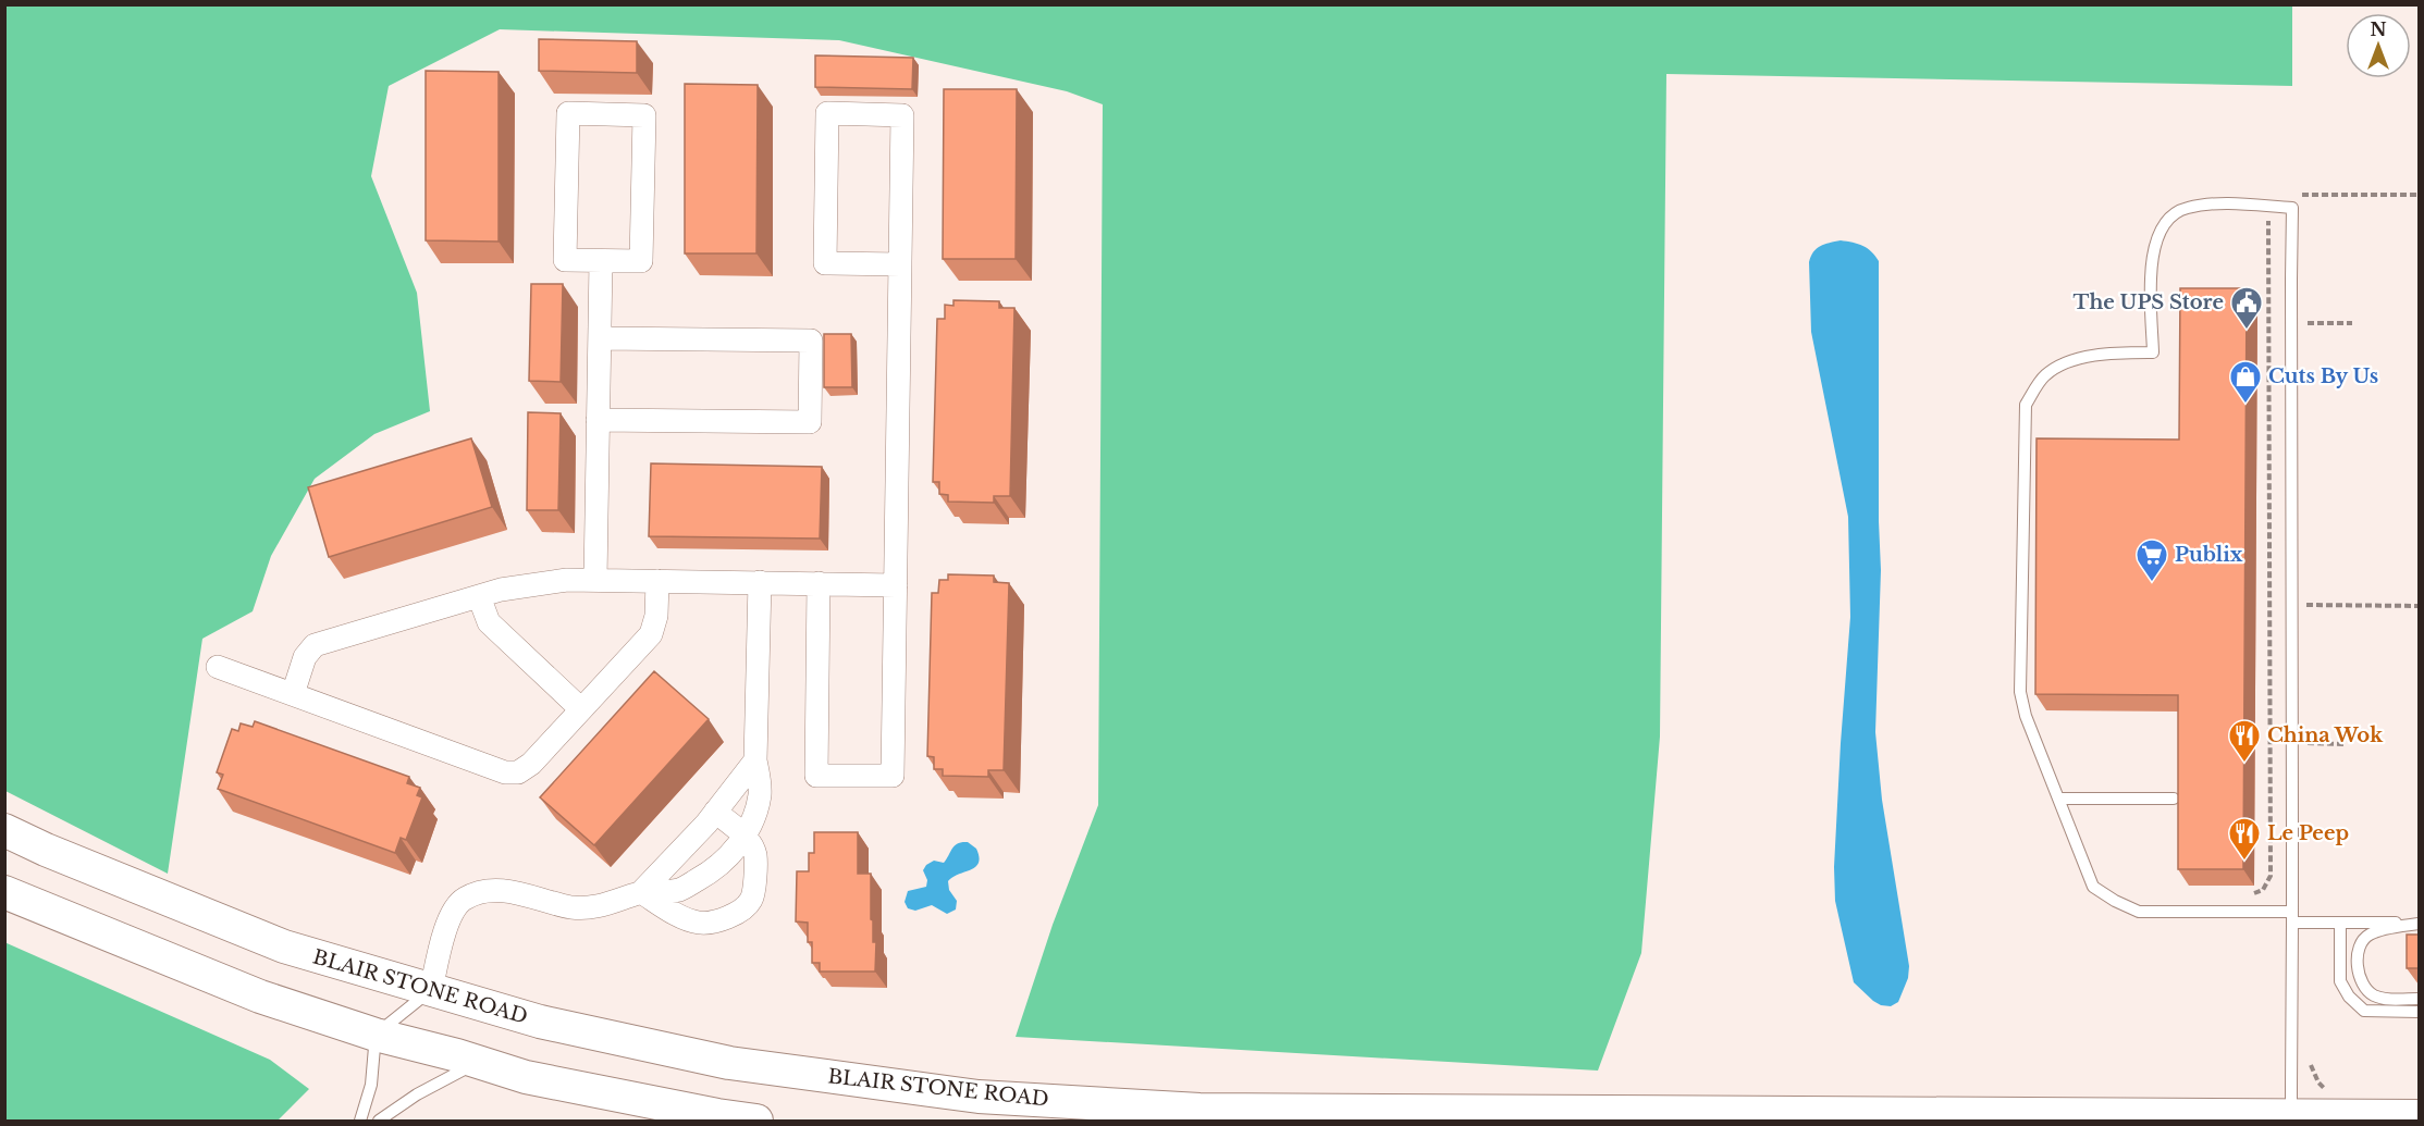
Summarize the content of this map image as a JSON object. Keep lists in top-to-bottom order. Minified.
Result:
{"streets":{"main road":["BLAIR STONE ROAD"]},"places":{"public building":["The UPS Store"],"shop":["Cuts By Us"],"supermarket":["Publix"],"restaurant":["China Wok","Le Peep"]},"north":"top"}
